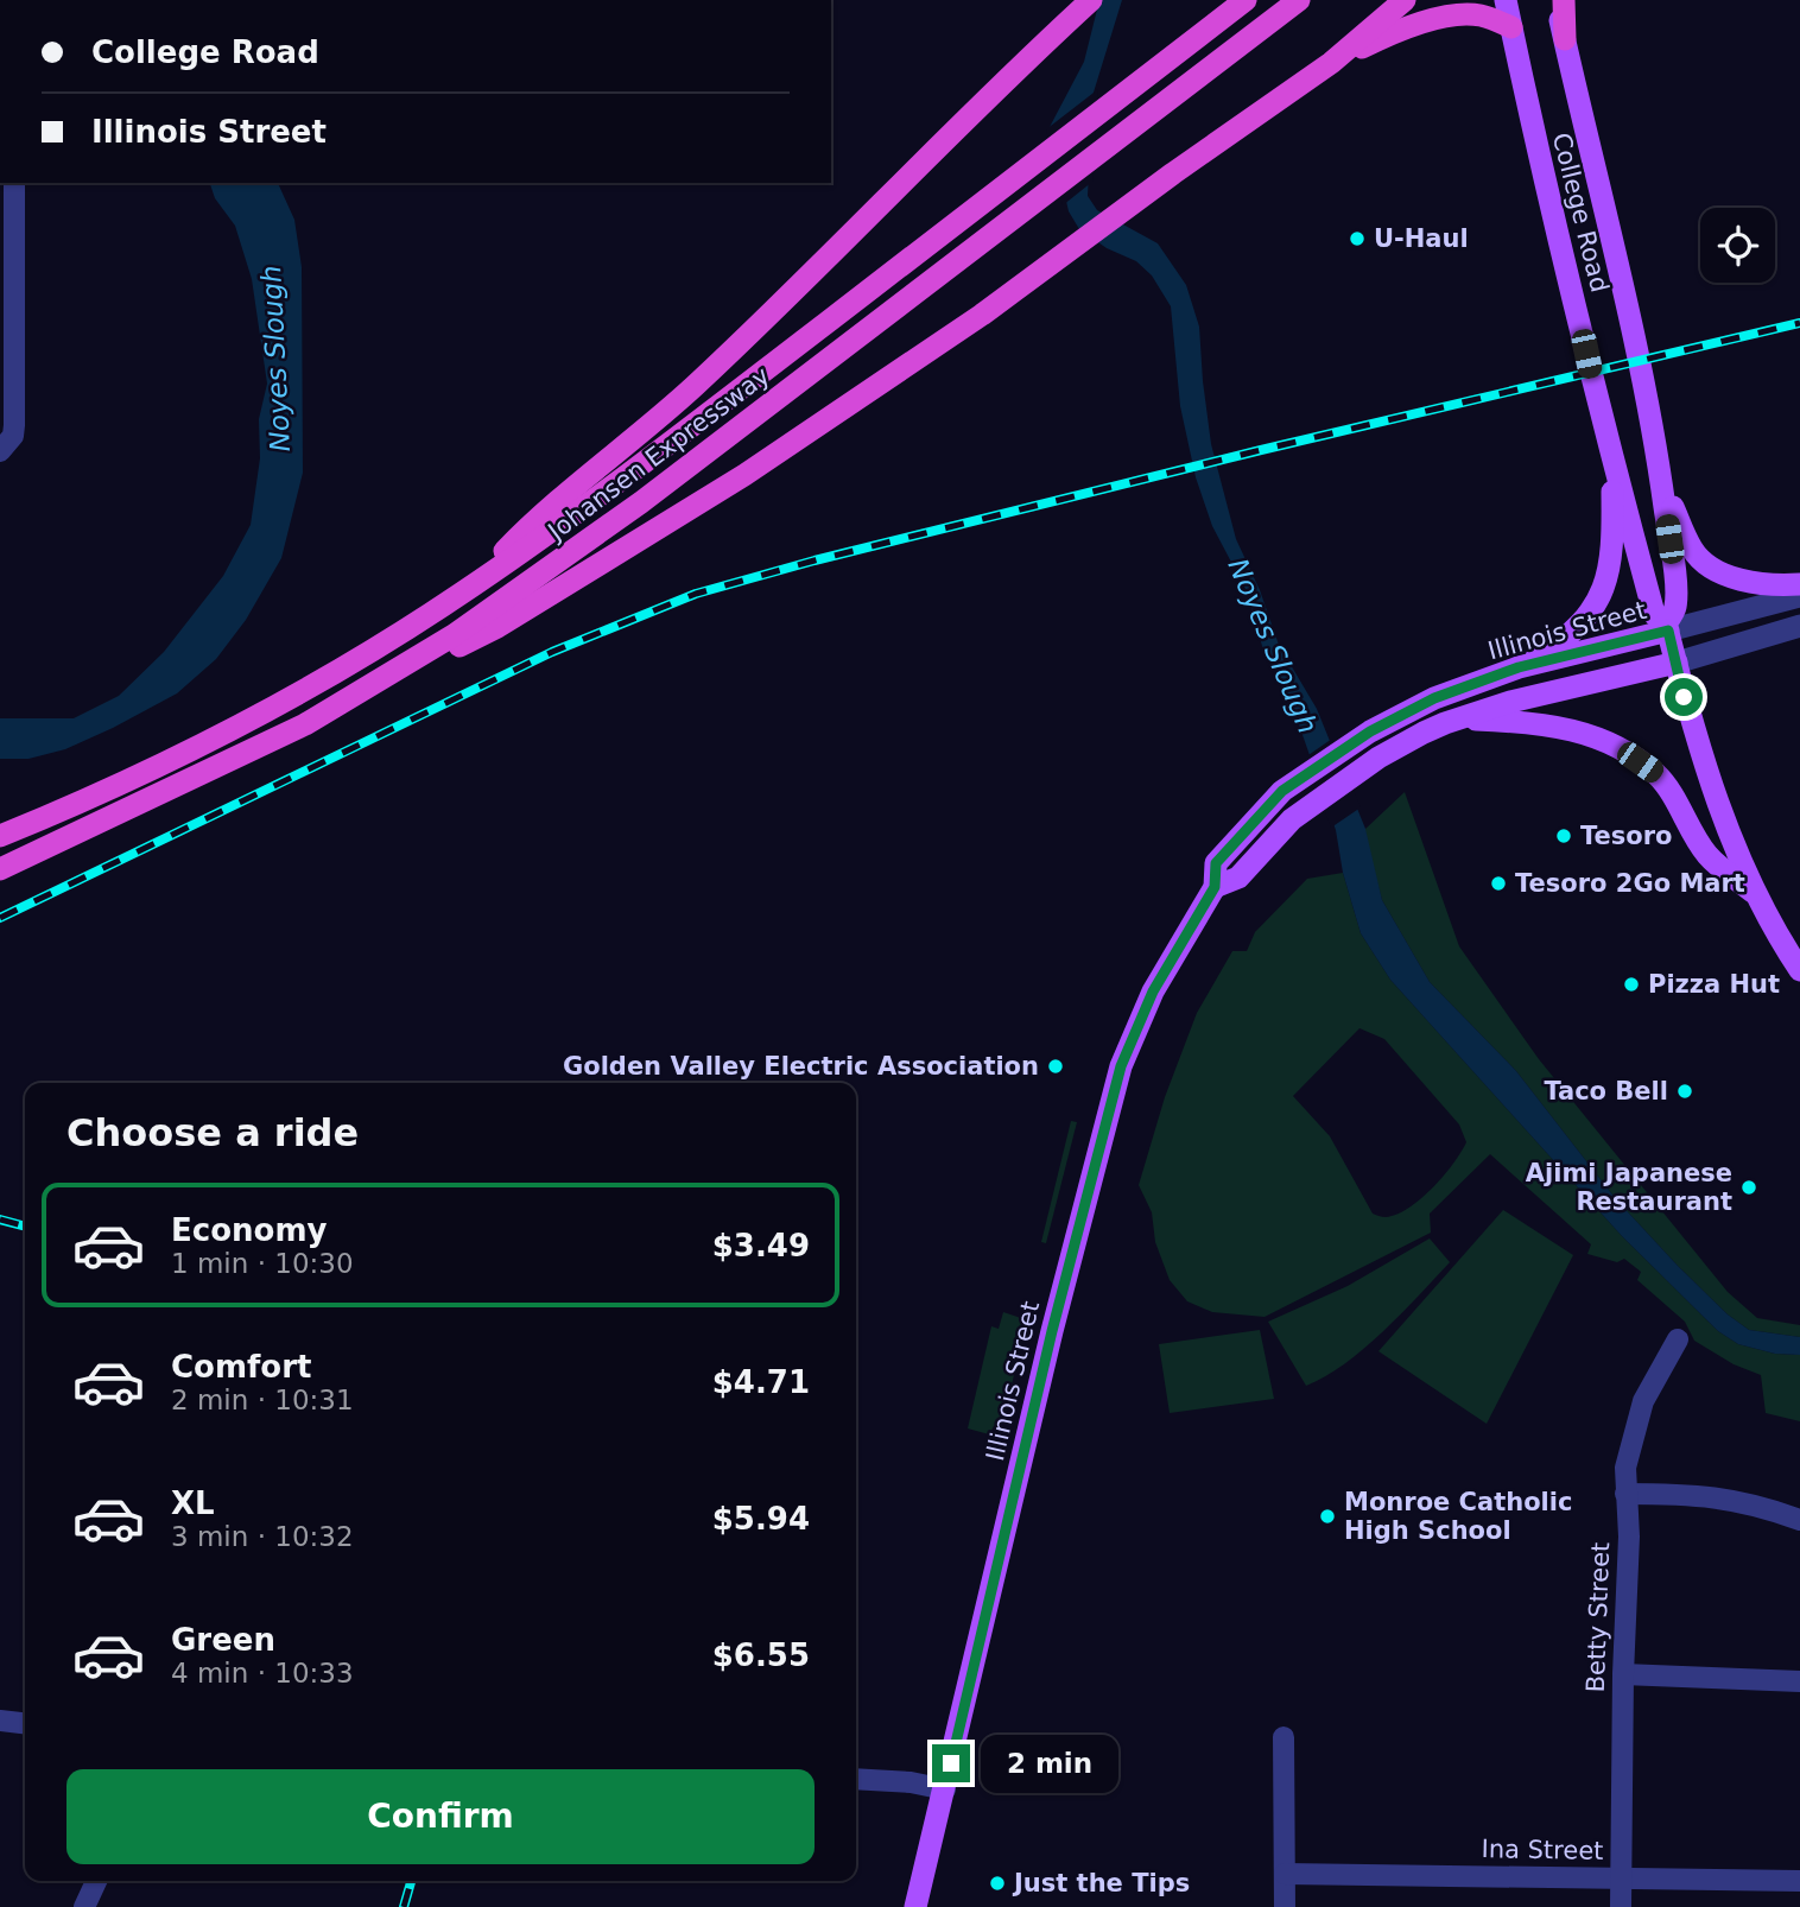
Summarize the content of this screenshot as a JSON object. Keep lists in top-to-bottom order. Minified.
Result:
{"streets":{"highway":["Johansen Expressway"],"main road":["College Road","Illinois Street"],"street":["Betty Street","Ina Street"]},"crossings":[["College Road","Illinois Street"],["Betty Street","Ina Street"]],"water":["Noyes Slough"],"places":["U-Haul","Tesoro","Tesoro 2Go Mart","Pizza Hut","Golden Valley Electric Association","Taco Bell","Ajimi Japanese Restaurant","Monroe Catholic High School","Just the Tips"],"page":{"banner":["College Road","Illinois Street"],"heading":"Choose a ride","list":[{"name":"Economy","note":"1 min · 10:30","value":"$3.49"},{"name":"Comfort","note":"2 min · 10:31","value":"$4.71"},{"name":"XL","note":"3 min · 10:32","value":"$5.94"},{"name":"Green","note":"4 min · 10:33","value":"$6.55"}],"bubble":"2 min","buttons":"Confirm"}}
